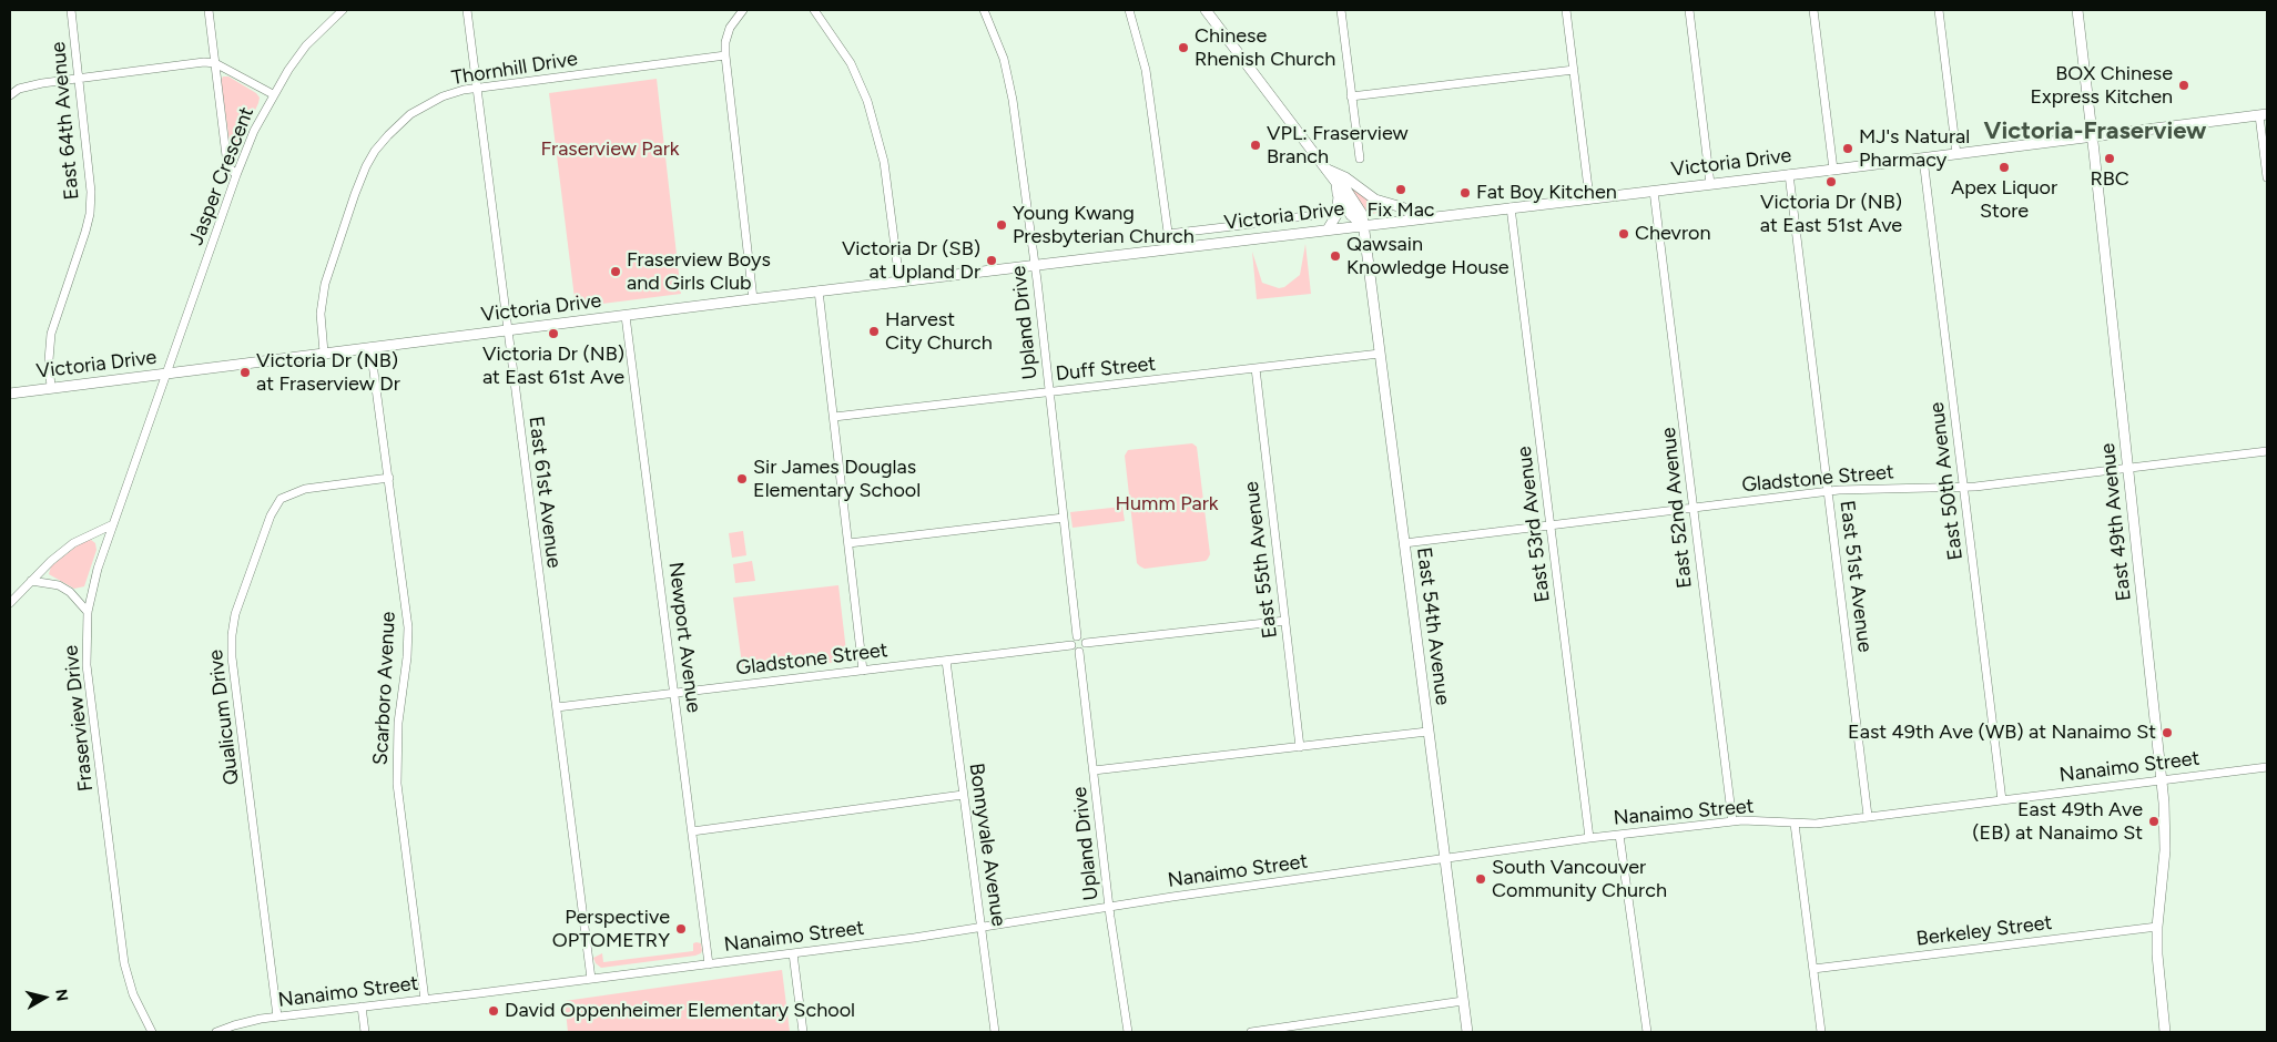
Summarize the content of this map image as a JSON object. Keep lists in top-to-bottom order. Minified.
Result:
{"streets":{"street":["Thornhill Drive","East 64th Avenue","Victoria Drive","Jasper Crescent","Upland Drive","Duff Street","Gladstone Street","East 50th Avenue","East 61st Avenue","East 52nd Avenue","East 49th Avenue","East 53rd Avenue","East 55th Avenue","East 51st Avenue","East 54th Avenue","Newport Avenue","Scarboro Avenue","Qualicum Drive","Fraserview Drive","Nanaimo Street","Bonnyvale Avenue","Berkeley Street"]},"crossings":[["Thornhill Drive","Victoria Drive"],["Thornhill Drive","East 61st Avenue"],["East 64th Avenue","Victoria Drive"],["Victoria Drive","Jasper Crescent"],["Victoria Drive","Upland Drive"],["Victoria Drive","East 50th Avenue"],["Victoria Drive","East 61st Avenue"],["Victoria Drive","East 52nd Avenue"],["Victoria Drive","East 49th Avenue"],["Victoria Drive","East 53rd Avenue"],["Victoria Drive","East 51st Avenue"],["Victoria Drive","East 54th Avenue"],["Victoria Drive","Newport Avenue"],["Victoria Drive","Scarboro Avenue"],["Victoria Drive","Fraserview Drive"],["Jasper Crescent","Fraserview Drive"],["Upland Drive","Duff Street"],["Upland Drive","Gladstone Street"],["Upland Drive","Nanaimo Street"],["Duff Street","East 55th Avenue"],["Duff Street","East 54th Avenue"],["Gladstone Street","East 50th Avenue"],["Gladstone Street","East 61st Avenue"],["Gladstone Street","East 52nd Avenue"],["Gladstone Street","East 49th Avenue"],["Gladstone Street","East 53rd Avenue"],["Gladstone Street","East 51st Avenue"],["Gladstone Street","East 54th Avenue"],["Gladstone Street","Newport Avenue"],["Gladstone Street","Bonnyvale Avenue"],["East 50th Avenue","Nanaimo Street"],["East 61st Avenue","Nanaimo Street"],["East 52nd Avenue","Nanaimo Street"],["East 49th Avenue","Nanaimo Street"],["East 49th Avenue","Berkeley Street"],["East 53rd Avenue","Nanaimo Street"],["East 51st Avenue","Nanaimo Street"],["East 54th Avenue","Nanaimo Street"],["Newport Avenue","Nanaimo Street"],["Scarboro Avenue","Qualicum Drive"],["Scarboro Avenue","Nanaimo Street"],["Qualicum Drive","Nanaimo Street"],["Nanaimo Street","Bonnyvale Avenue"]],"districts":["Victoria-Fraserview"],"parks":["Fraserview Park","Humm Park"],"places":["Chinese Rhenish Church","BOX Chinese Express Kitchen","VPL: Fraserview Branch","MJ's Natural Pharmacy","RBC","Apex Liquor Store","Victoria Dr (NB) at East 51st Ave","Fix Mac","Fat Boy Kitchen","Young Kwang Presbyterian Church","Chevron","Qawsain Knowledge House","Victoria Dr (SB) at Upland Dr","Fraserview Boys and Girls Club","Harvest City Church","Victoria Dr (NB) at East 61st Ave","Victoria Dr (NB) at Fraserview Dr","Sir James Douglas Elementary School","East 49th Ave (WB) at Nanaimo St","East 49th Ave (EB) at Nanaimo St","South Vancouver Community Church","Perspective OPTOMETRY","David Oppenheimer Elementary School"],"north":"right"}
